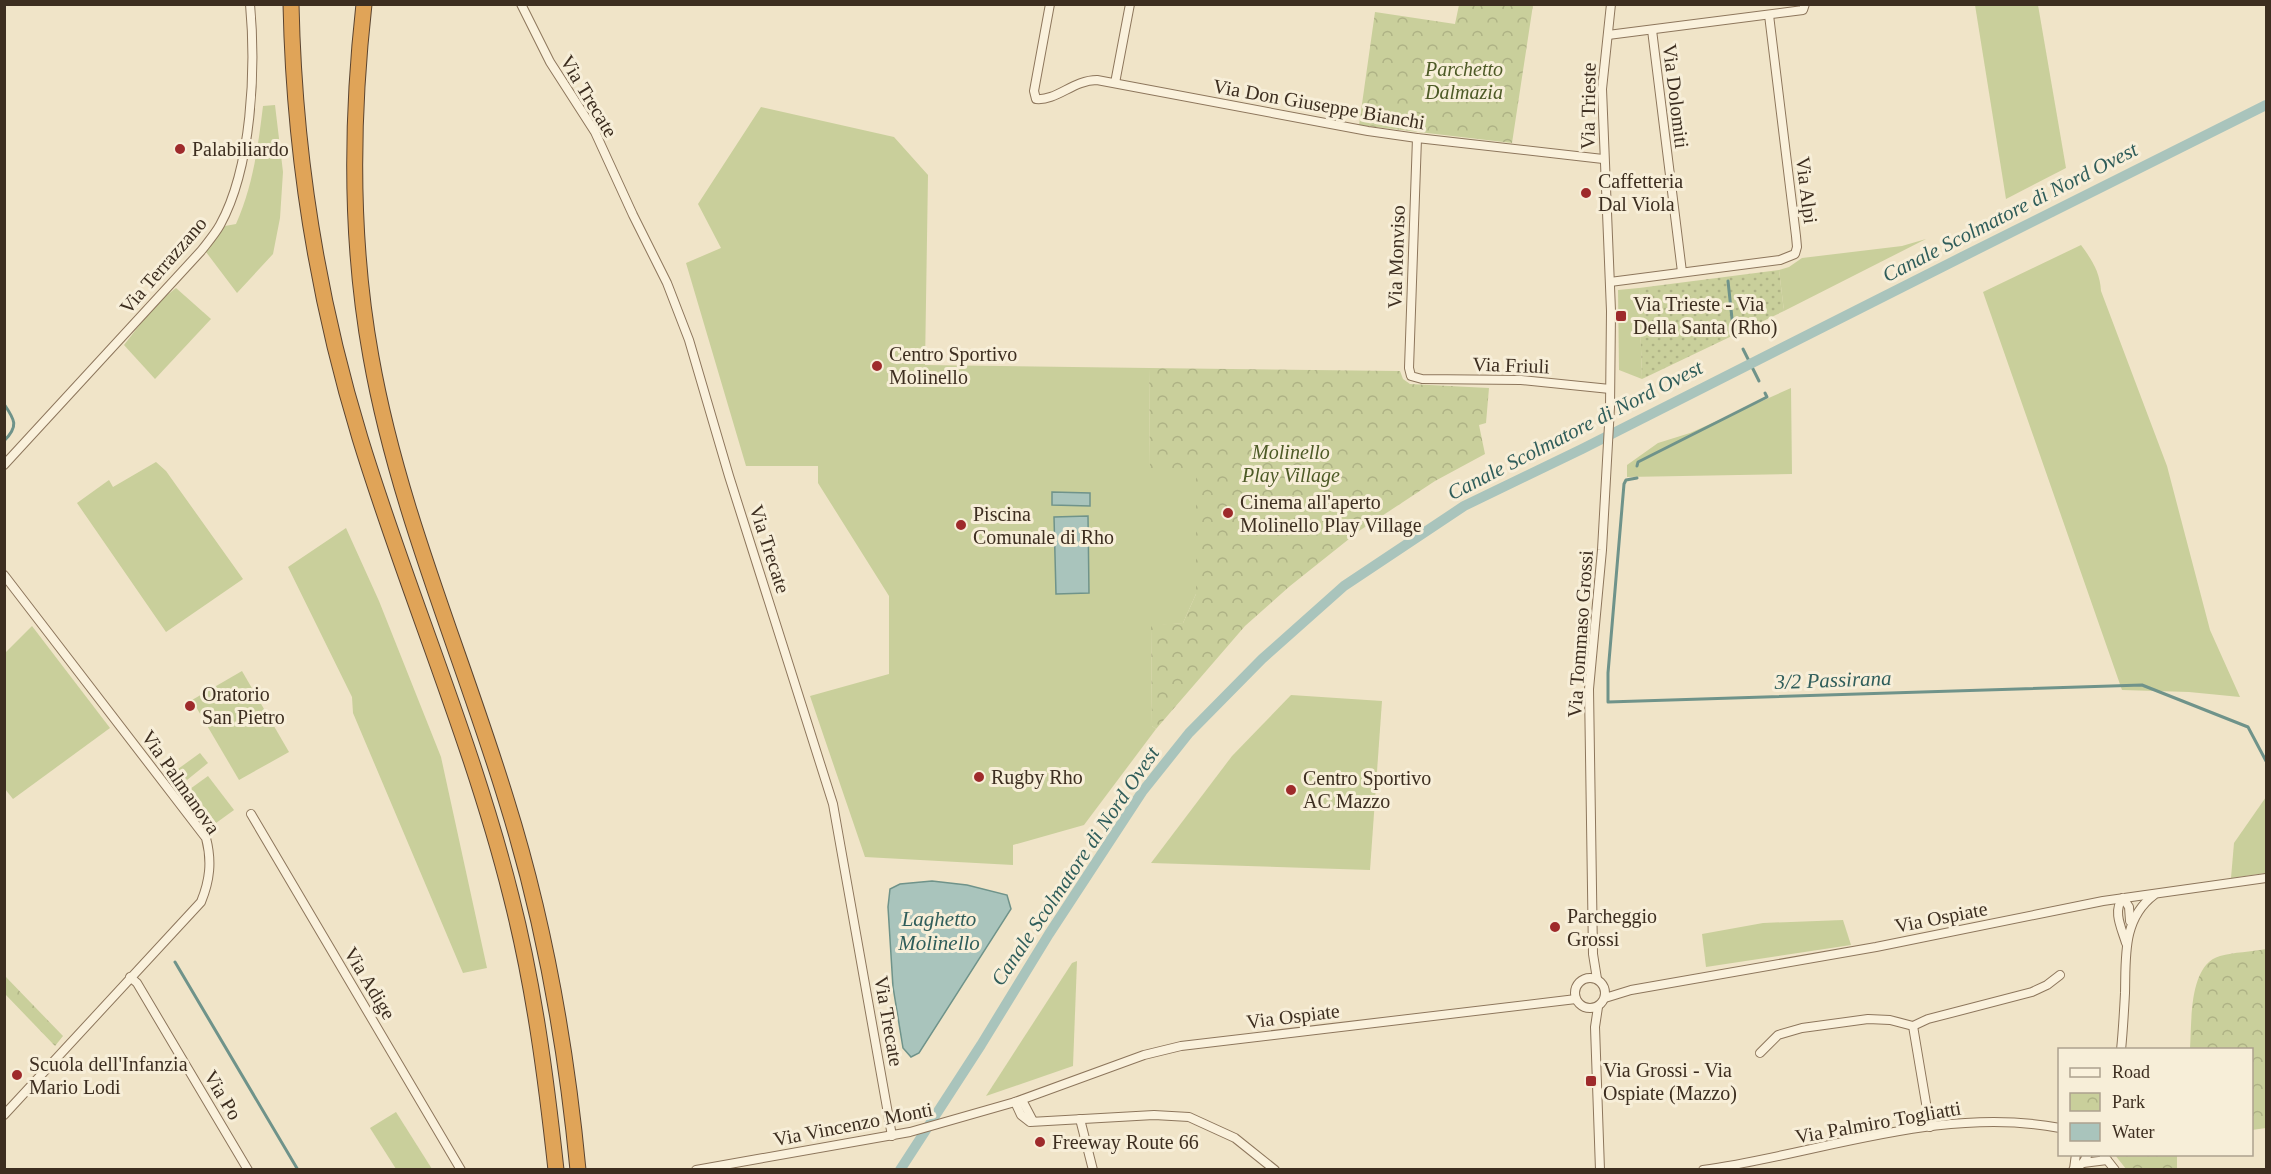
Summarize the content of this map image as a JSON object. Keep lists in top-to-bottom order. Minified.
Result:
{"streets":{"street":["Via Trecate","Via Dolomiti","Via Don Giuseppe Bianchi","Via Trieste","Via Alpi","Via Monviso","Via Terrazzano","Via Friuli","Via Tommaso Grossi","Via Palmanova","Via Ospiate","Via Adige","Via Po","Via Palmiro Togliatti","Via Vincenzo Monti"]},"crossings":[["Via Trecate","Via Vincenzo Monti"],["Via Dolomiti","Via Alpi"],["Via Don Giuseppe Bianchi","Via Trieste"],["Via Don Giuseppe Bianchi","Via Monviso"],["Via Trieste","Via Friuli"],["Via Trieste","Via Tommaso Grossi"],["Via Monviso","Via Friuli"],["Via Friuli","Via Tommaso Grossi"],["Via Tommaso Grossi","Via Ospiate"],["Via Palmanova","Via Po"],["Via Ospiate","Via Vincenzo Monti"]],"water":["Canale Scolmatore di Nord Ovest","3/2 Passirana","Laghetto Molinello"],"parks":["Parchetto Dalmazia","Molinello Play Village"],"places":{"other":["Palabiliardo","Caffetteria Dal Viola","Centro Sportivo Molinello","Cinema all'aperto Molinello Play Village","Piscina Comunale di Rho","Oratorio San Pietro","Rugby Rho","Centro Sportivo AC Mazzo","Parcheggio Grossi","Scuola dell'Infanzia Mario Lodi","Freeway Route 66"],"transit":["Via Trieste - Via Della Santa (Rho)","Via Grossi - Via Ospiate (Mazzo)"]},"legend":["Road","Park","Water"]}
